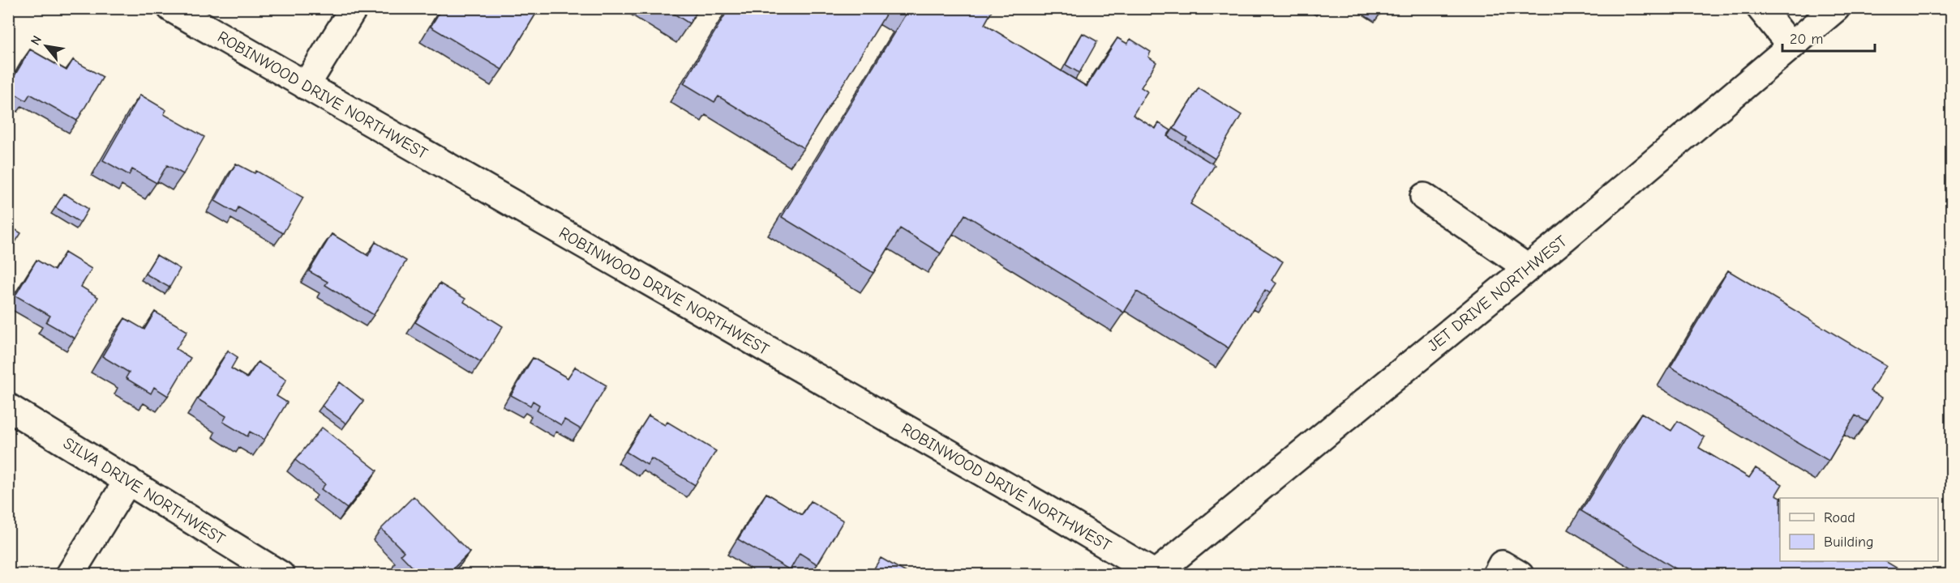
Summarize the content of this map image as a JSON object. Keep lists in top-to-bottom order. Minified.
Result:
{"streets":{"street":["ROBINWOOD DRIVE NORTHWEST","JET DRIVE NORTHWEST","SILVA DRIVE NORTHWEST"]},"crossings":[["ROBINWOOD DRIVE NORTHWEST","JET DRIVE NORTHWEST"]],"legend":["Road","Building"],"scale_bar":"20 m","north":"top left"}
